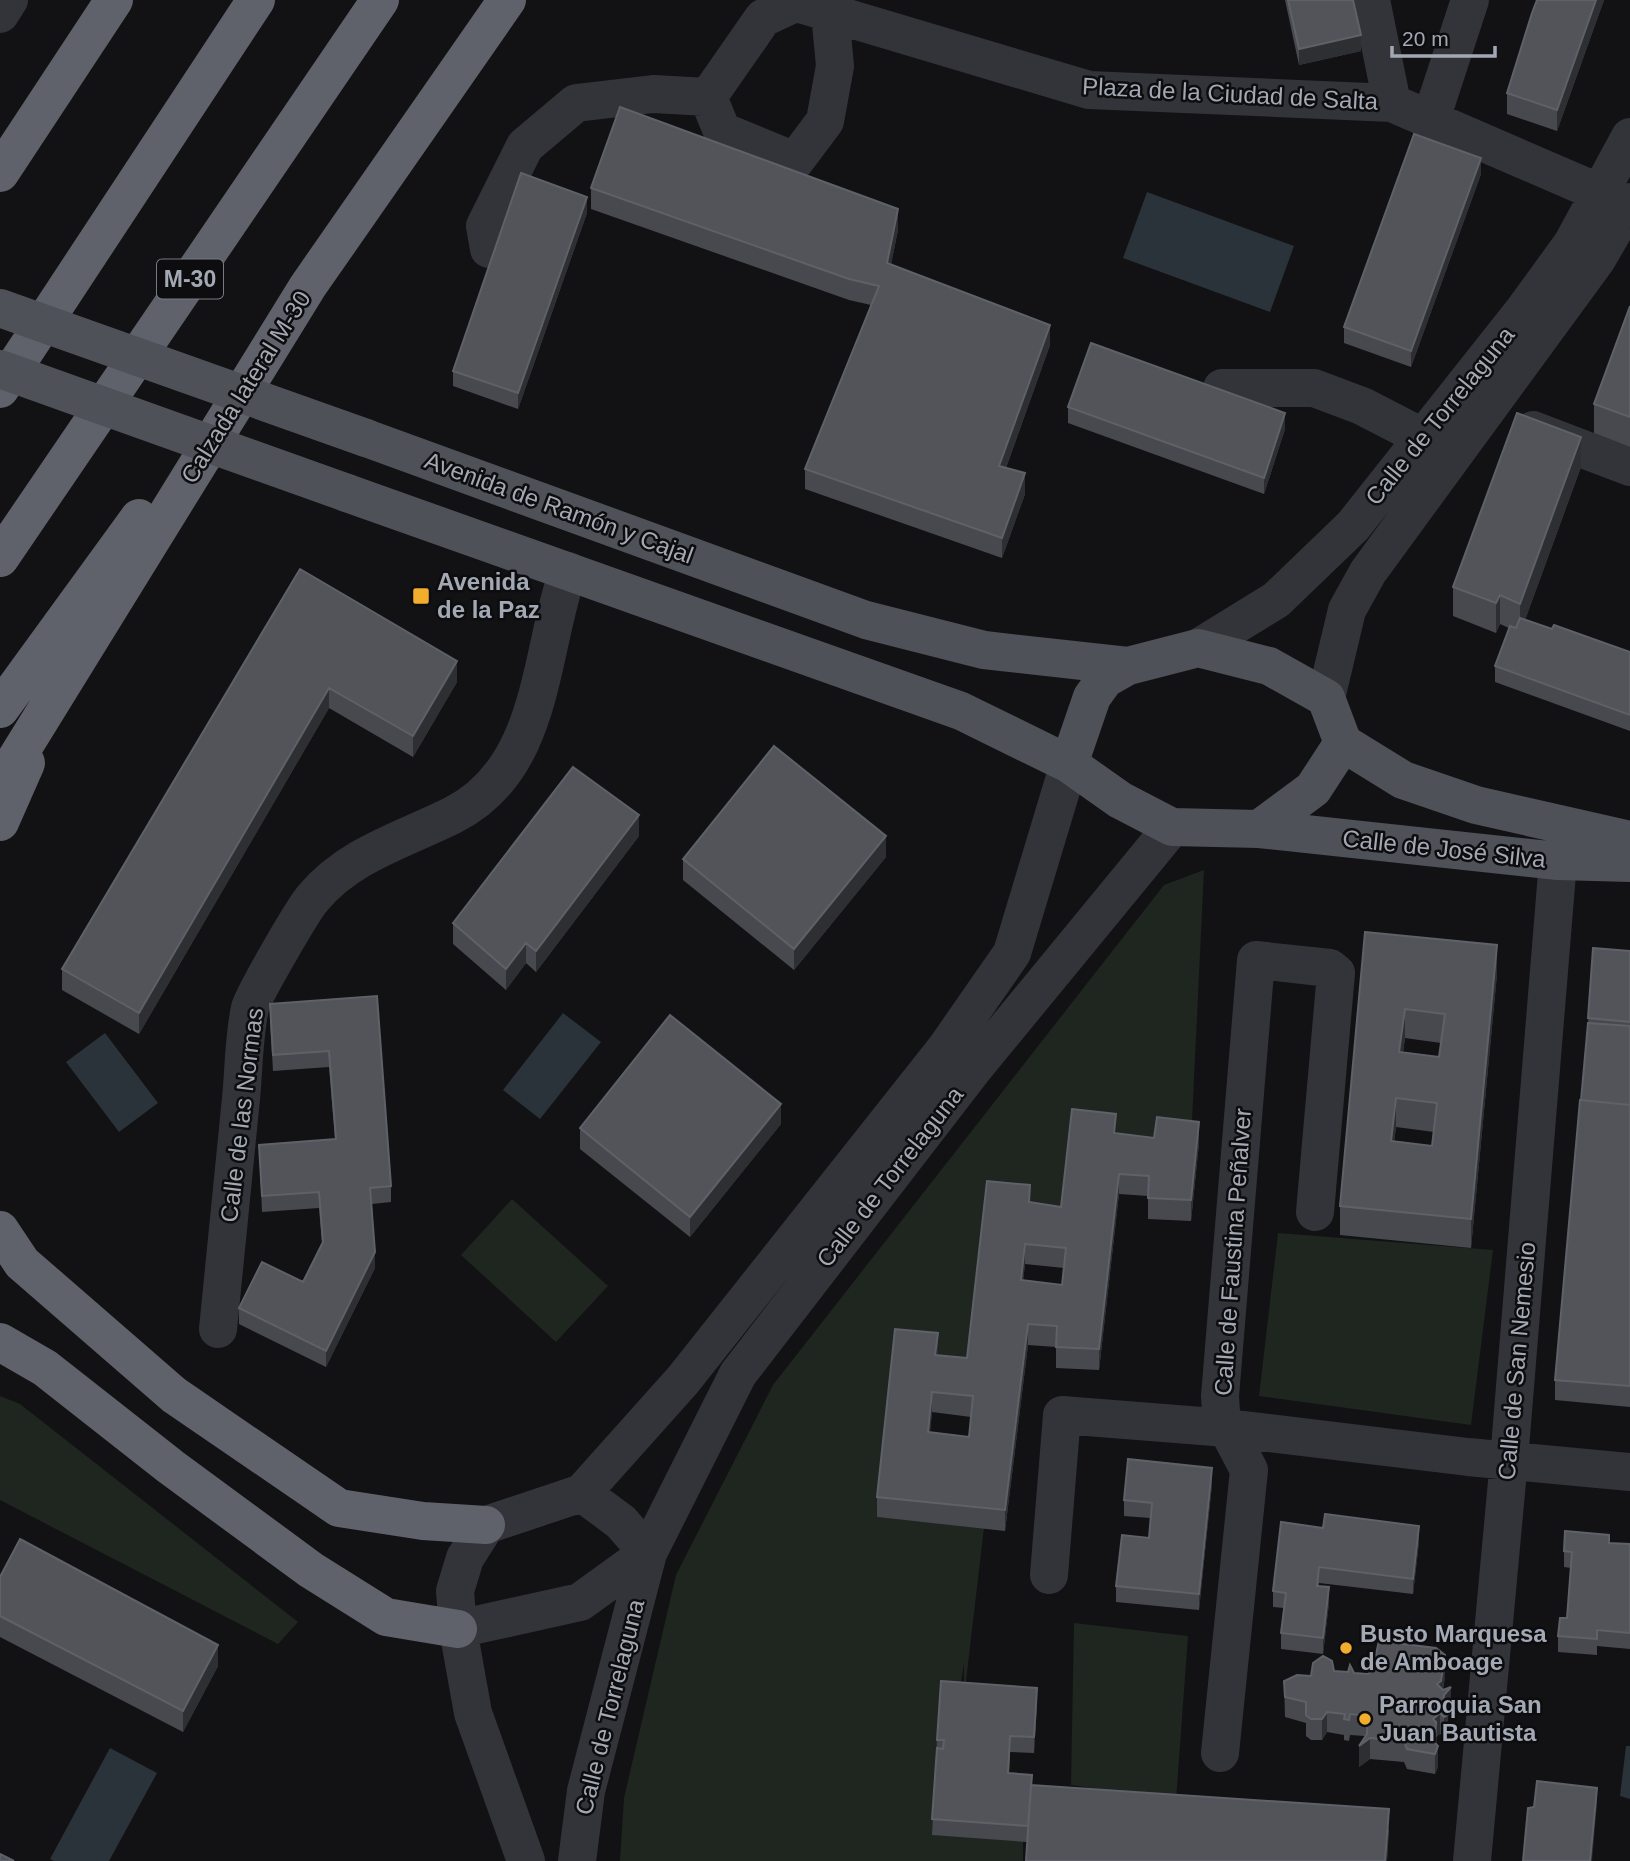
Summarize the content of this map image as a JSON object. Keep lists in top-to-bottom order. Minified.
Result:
{"streets":{"highway":["M-30","Calzada lateral M-30"],"main road":["Avenida de Ramón y Cajal","Calle de José Silva"],"street":["Plaza de la Ciudad de Salta","Calle de Torrelaguna","Calle de las Normas","Calle de Faustina Peñalver","Calle de San Nemesio"]},"crossings":[["Plaza de la Ciudad de Salta","Calle de Torrelaguna"],["Calle de Torrelaguna","Avenida de Ramón y Cajal"],["Calle de Torrelaguna","Calle de José Silva"],["Avenida de Ramón y Cajal","Calle de José Silva"],["Calle de José Silva","Calle de San Nemesio"],["Calle de Faustina Peñalver","Calle de San Nemesio"]],"places":{"transit":["Avenida de la Paz"],"other":["Busto Marquesa de Amboage","Parroquia San Juan Bautista"]},"scale_bar":"20 m"}
